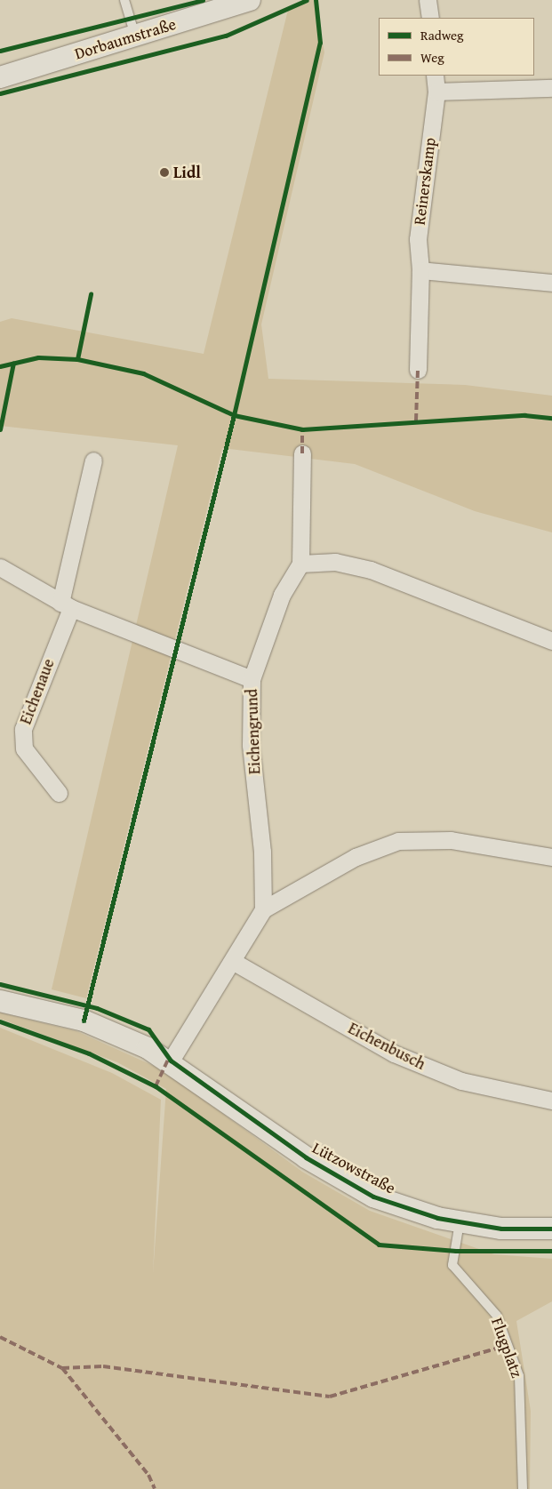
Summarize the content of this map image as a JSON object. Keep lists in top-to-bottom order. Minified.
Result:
{"streets":{"street":["Dorbaumstraße","Reinerskamp","Eichenaue","Eichengrund","Eichenbusch","Lützowstraße"],"lane":["Flugplatz"]},"crossings":[["Lützowstraße","Flugplatz"]],"places":["Lidl"],"legend":["Radweg","Weg"]}
